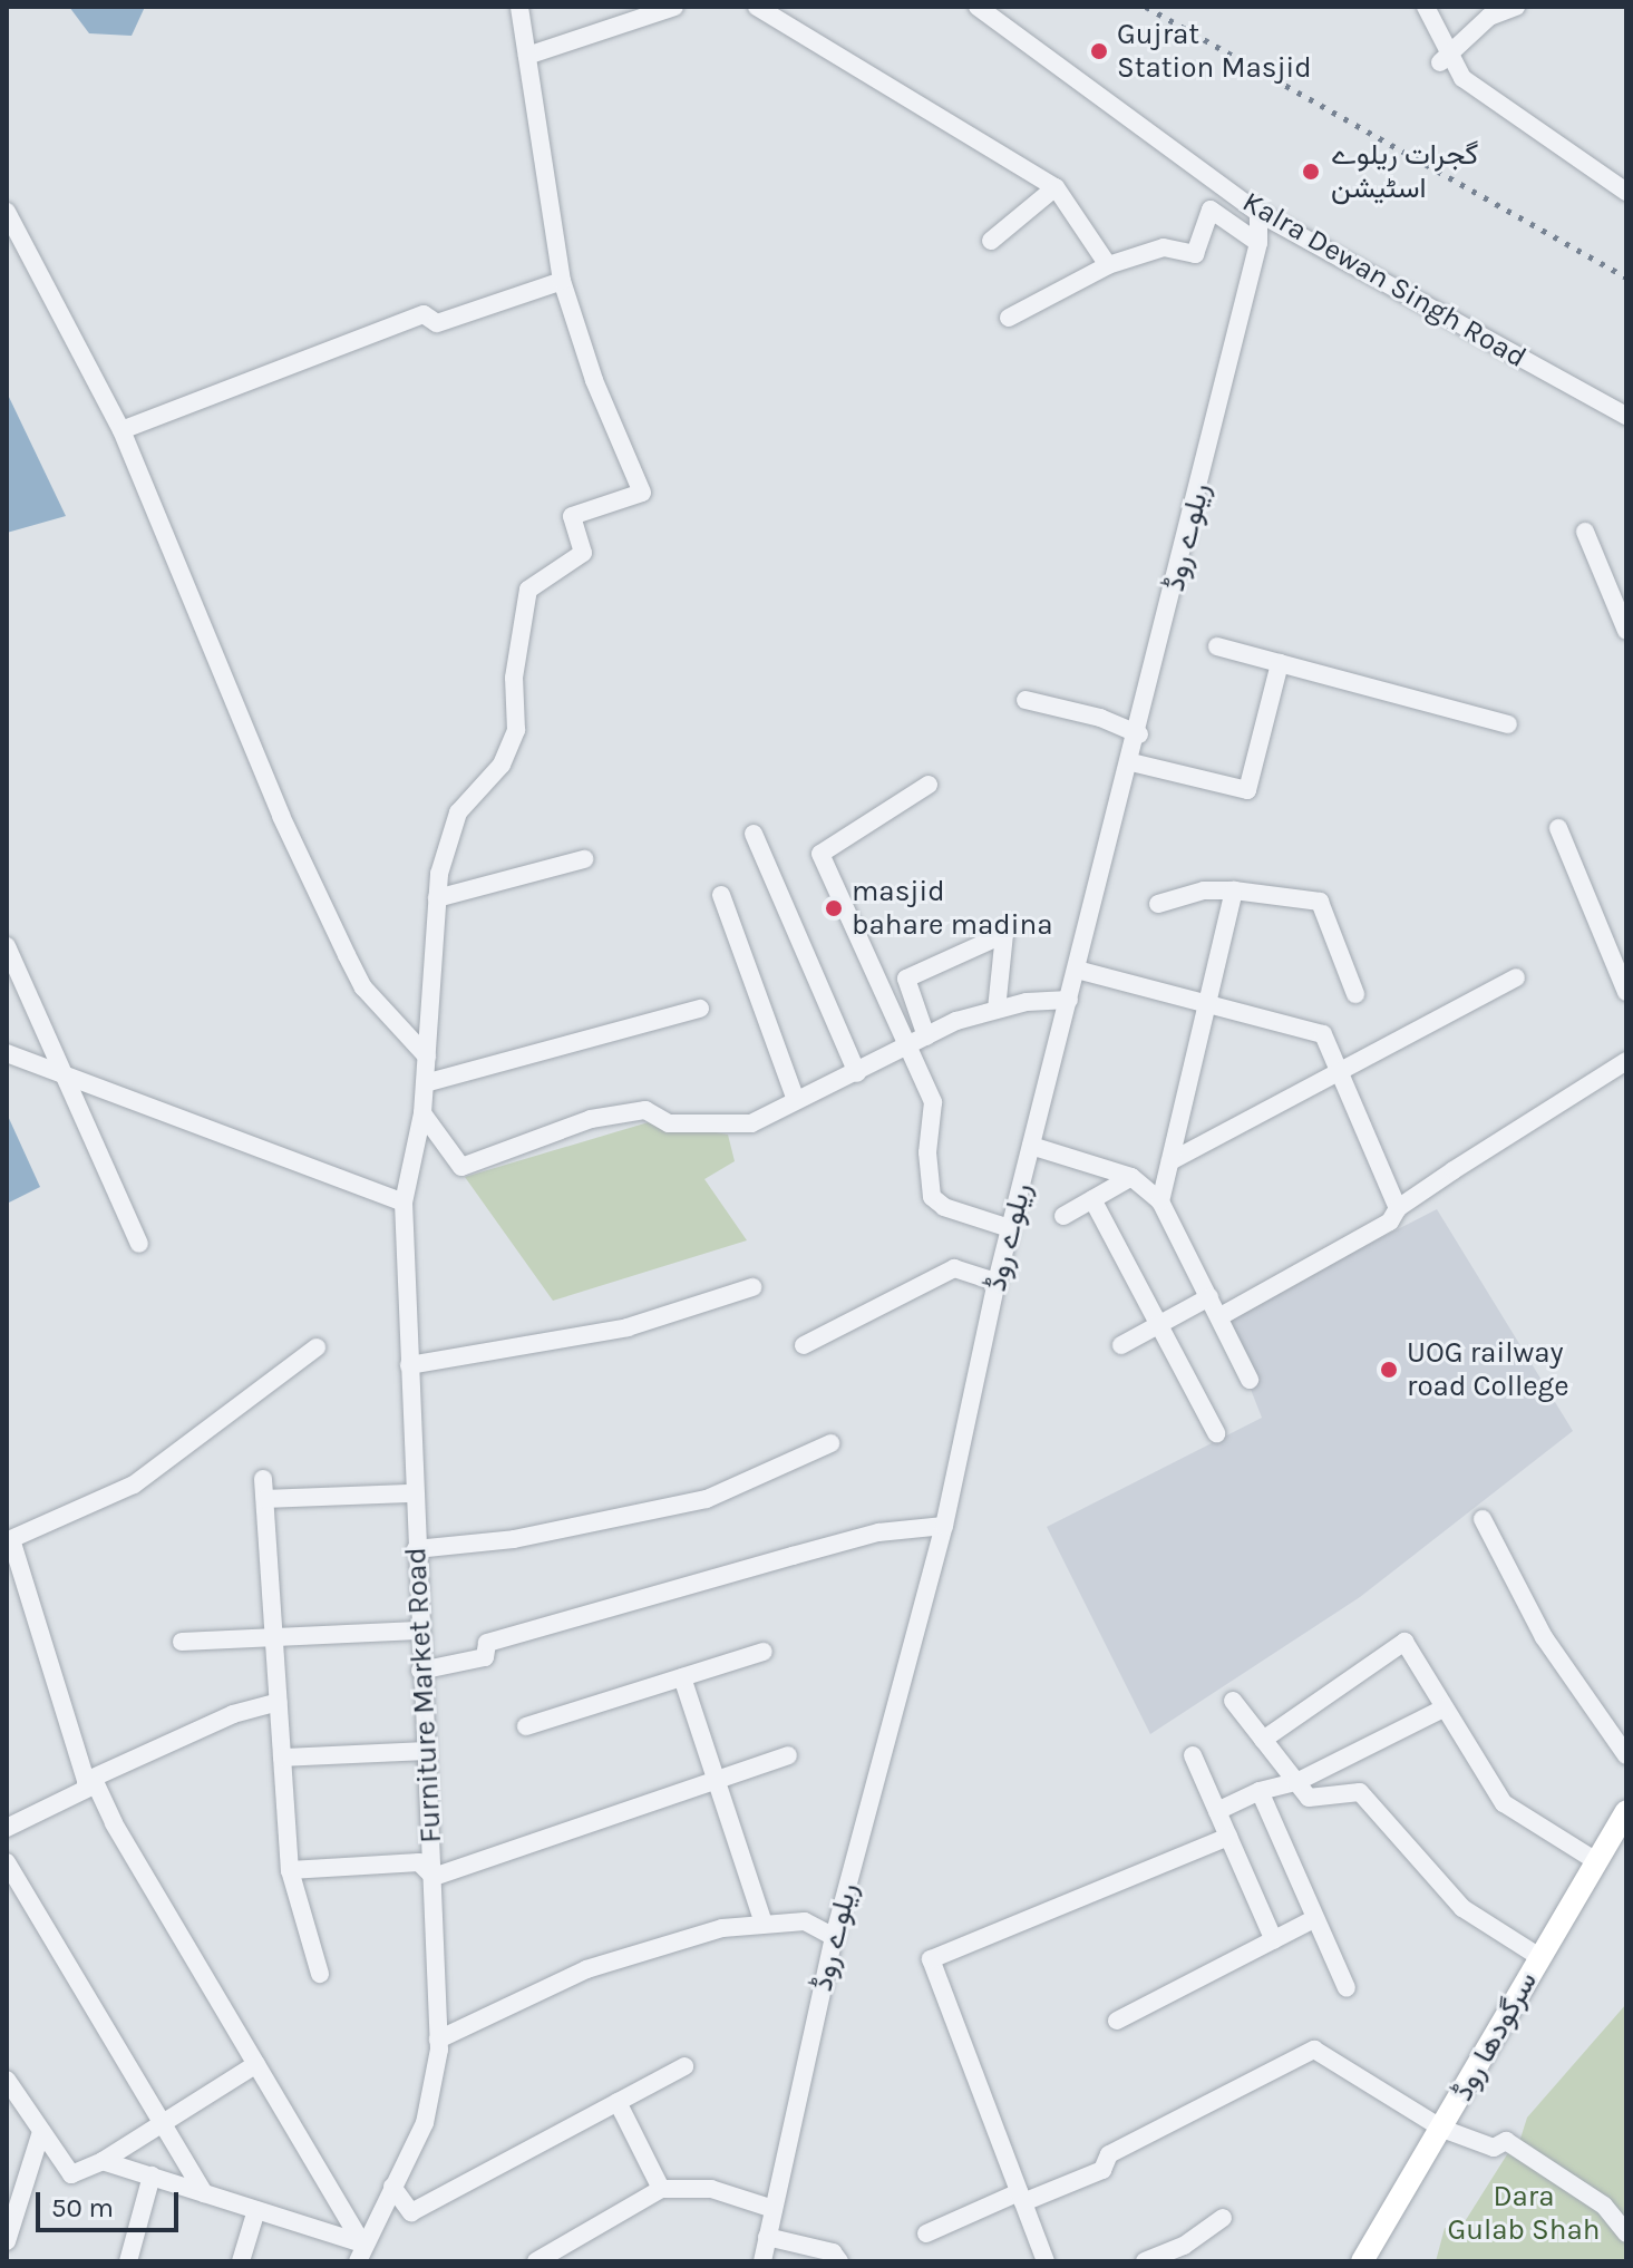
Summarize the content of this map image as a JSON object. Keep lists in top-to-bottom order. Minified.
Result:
{"streets":{"main road":["سرگودھا روڈ"],"street":["Kalra Dewan Singh Road","ریلوے روڈ","Furniture Market Road"]},"crossings":[["Kalra Dewan Singh Road","ریلوے روڈ"]],"parks":["Dara Gulab Shah"],"places":["Gujrat Station Masjid","گجرات ریلوے اسٹیشن","masjid bahare madina","UOG railway road College"],"scale_bar":"50 m"}
